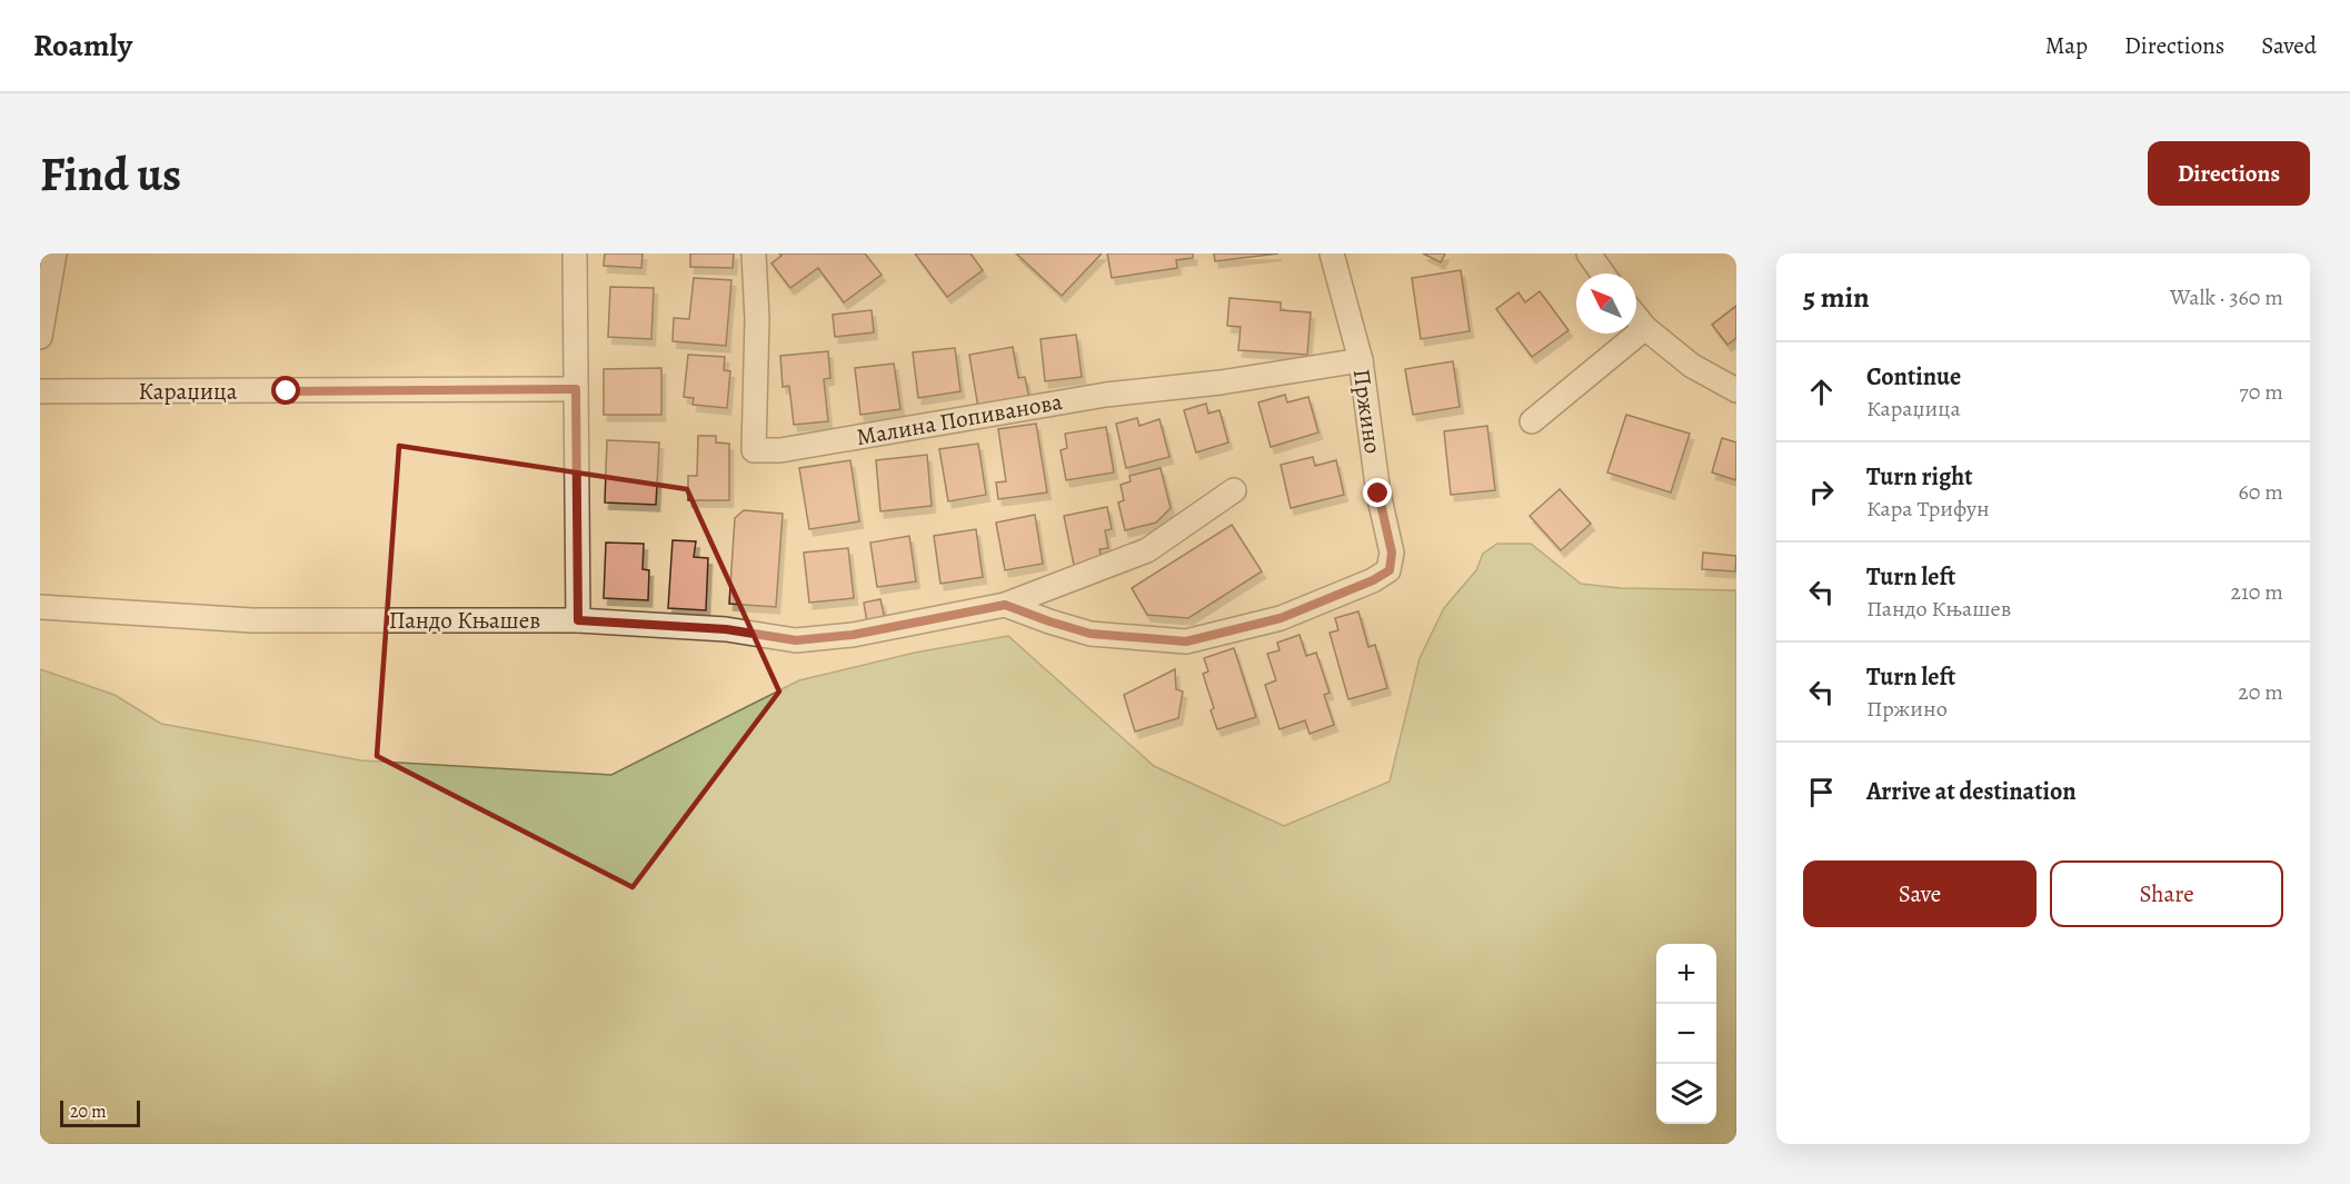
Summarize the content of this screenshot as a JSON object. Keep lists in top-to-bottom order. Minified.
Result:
{"streets":{"street":["Караџица","Пржино","Малина Попиванова","Пандо Књашев"]},"crossings":[["Пржино","Малина Попиванова"],["Пржино","Пандо Књашев"]],"scale_bar":"20 m","north":"top left","page":{"header":"Roamly","nav":["Map","Directions","Saved"],"buttons":["Directions",["Save","Share"]],"title":"Find us","heading":["5 min","Walk · 360 m"],"list":[["Continue","Караџица","70 m"],["Turn right","Кара Трифун","60 m"],["Turn left","Пандо Књашев","210 m"],["Turn left","Пржино","20 m"],"Arrive at destination"],"map_buttons":["+","−"],"scale":"20 m"}}
